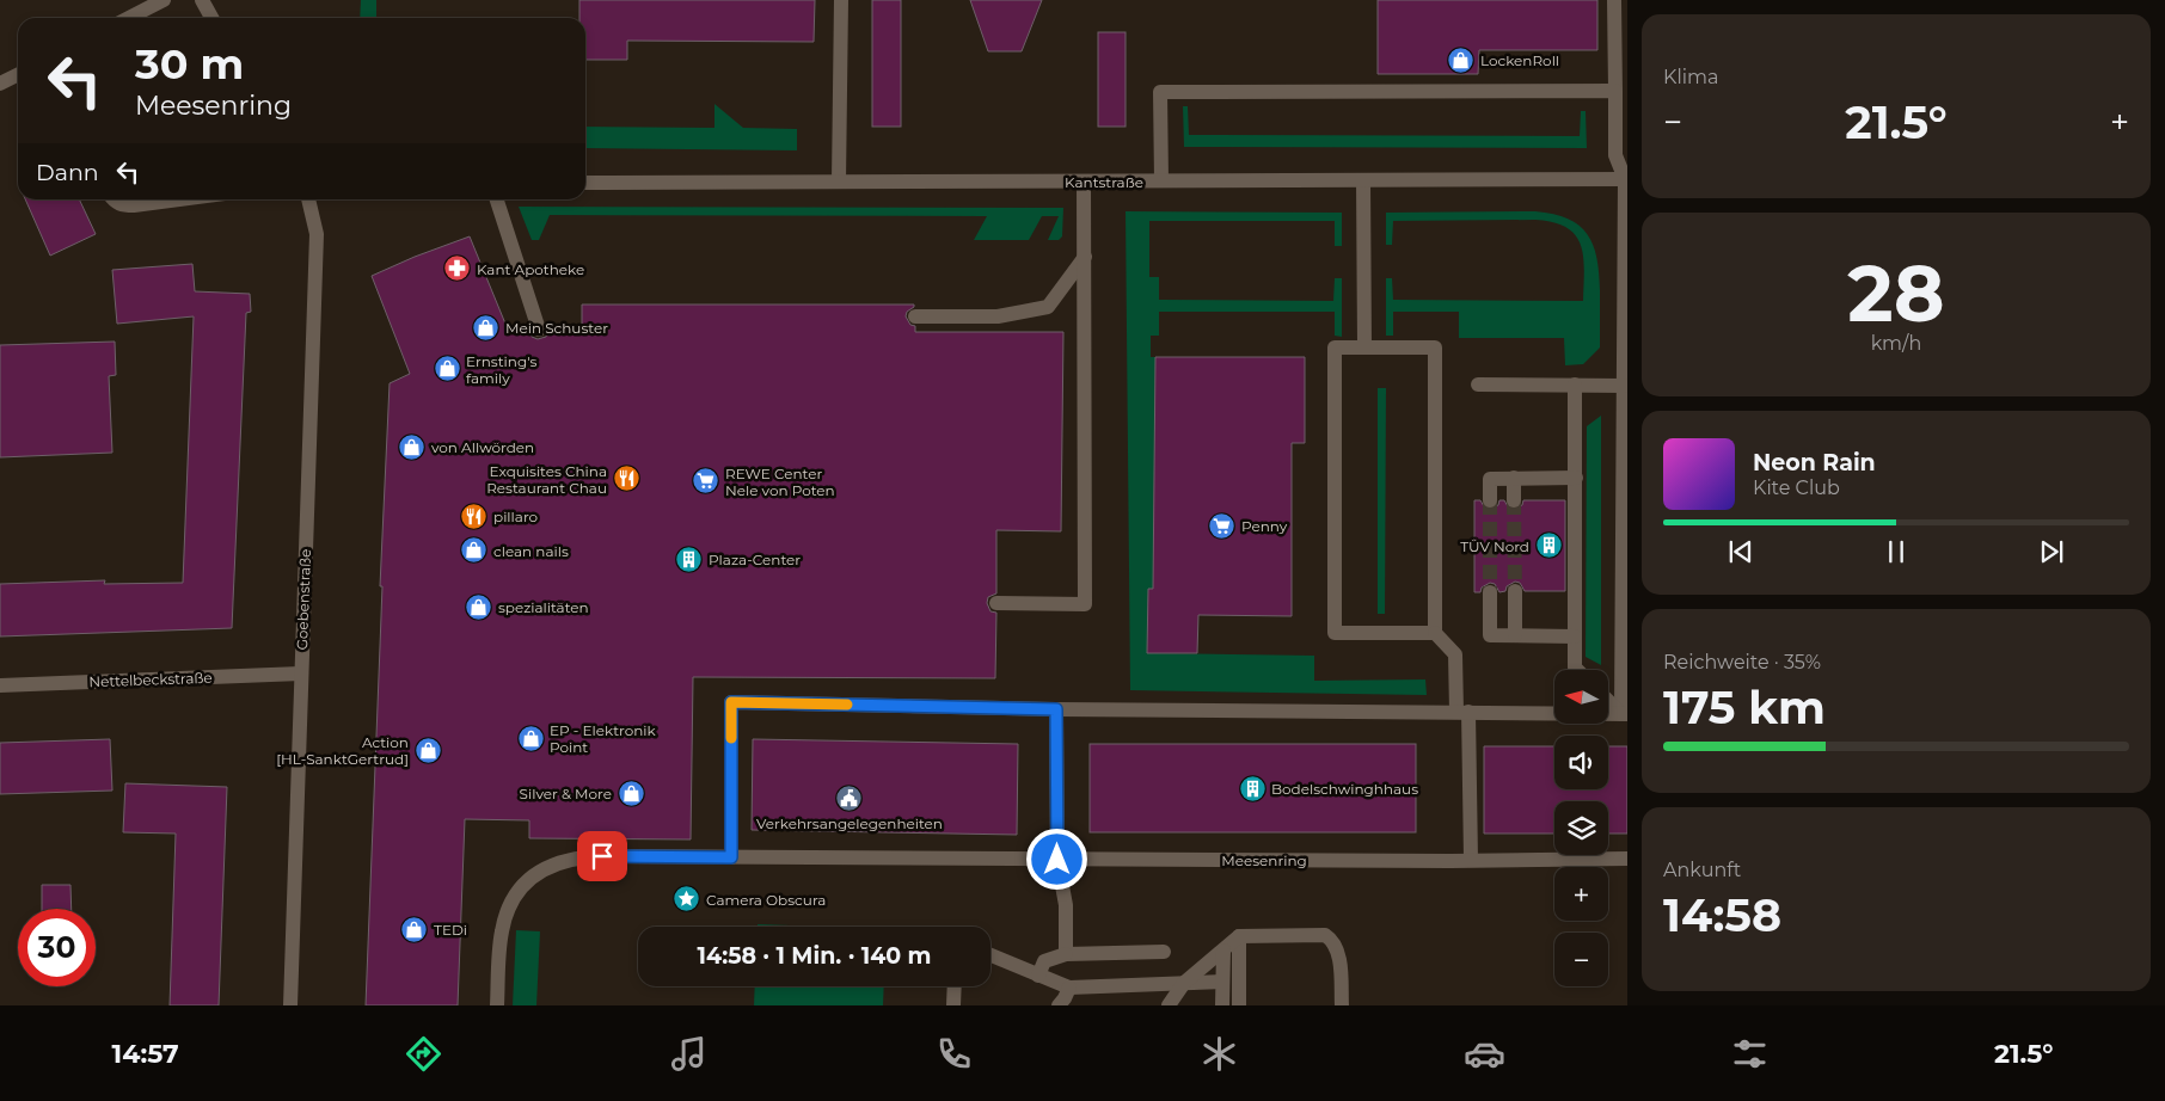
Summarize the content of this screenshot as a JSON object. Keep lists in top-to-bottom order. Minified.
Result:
{"streets":{"street":["Kantstraße","Goebenstraße","Nettelbeckstraße","Meesenring"]},"crossings":[["Goebenstraße","Nettelbeckstraße"]],"places":{"shop":["LockenRoll","Mein Schuster","Ernsting's family","von Allwörden","clean nails","spezialitäten","EP - Elektronik Point","Action [HL-SanktGertrud]","Silver & More","TEDi"],"pharmacy":["Kant Apotheke"],"restaurant":["Exquisites China Restaurant Chau","pillaro"],"supermarket":["REWE Center Nele von Poten","Penny"],"building":["TÜV Nord","Plaza-Center","Bodelschwinghhaus"],"public building":["Verkehrsangelegenheiten"],"place":["Camera Obscura"]},"north":"left","page":{"tile":["Klima",["28","km/h"],["Reichweite · 35%","175 km"],["Ankunft","14:58"]],"turn":["30 m","Meesenring"],"heat":["−","21.5°","+"],"then":"Dann","song":["Neon Rain","Kite Club"],"map_buttons":["+","−"],"limit":"30","trip":"14:58 · 1 Min. · 140 m","tabs":["14:57","21.5°"]}}
